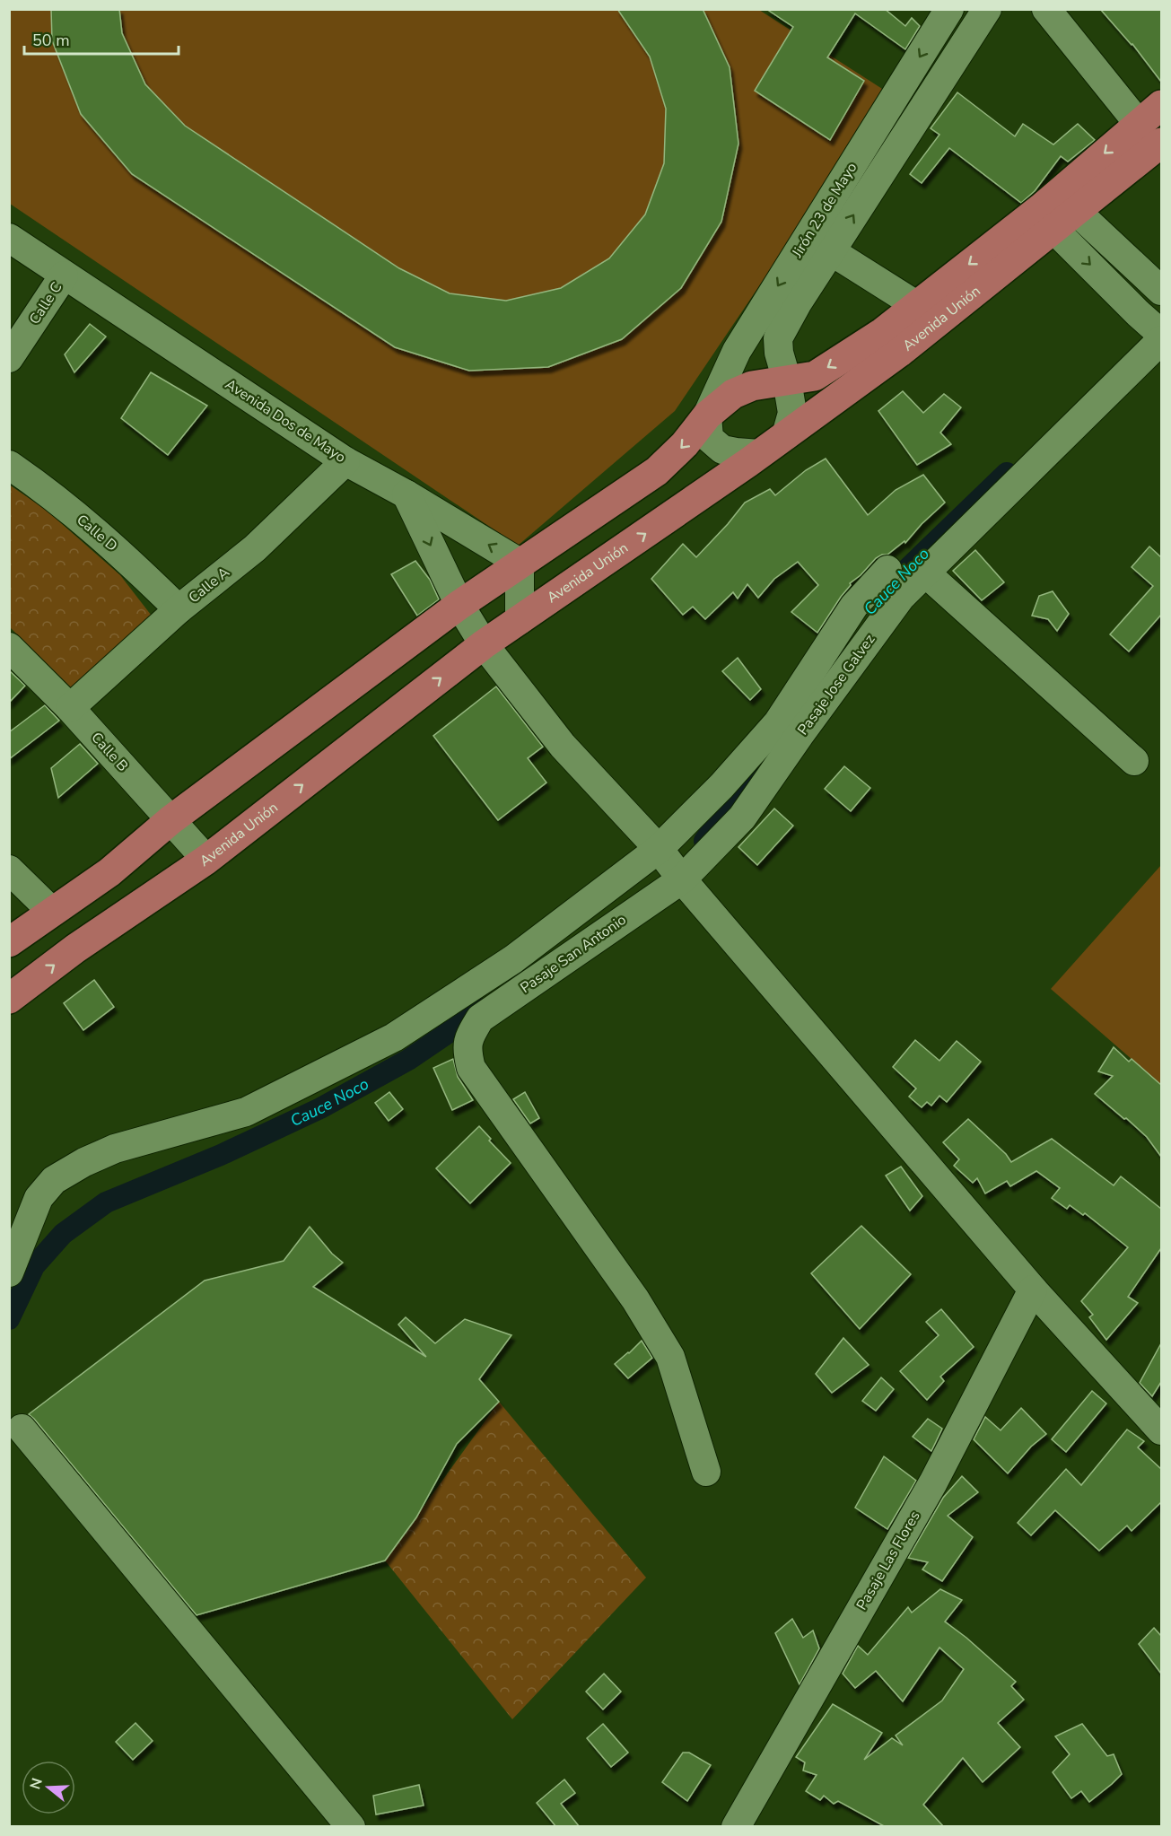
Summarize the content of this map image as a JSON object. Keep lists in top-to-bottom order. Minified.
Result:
{"streets":{"main road":["Avenida Unión"],"street":["Jirón 23 de Mayo","Calle C","Avenida Dos de Mayo","Calle D","Calle A","Pasaje Jose Galvez","Calle B","Pasaje San Antonio","Pasaje Las Flores"]},"crossings":[["Jirón 23 de Mayo","Avenida Unión"],["Calle C","Avenida Dos de Mayo"],["Avenida Unión","Avenida Dos de Mayo"],["Avenida Unión","Calle B"],["Avenida Dos de Mayo","Calle A"],["Calle D","Calle A"],["Calle A","Calle B"],["Pasaje Jose Galvez","Pasaje San Antonio"]],"water":["Cauce Noco"],"scale_bar":"50 m","north":"left"}
